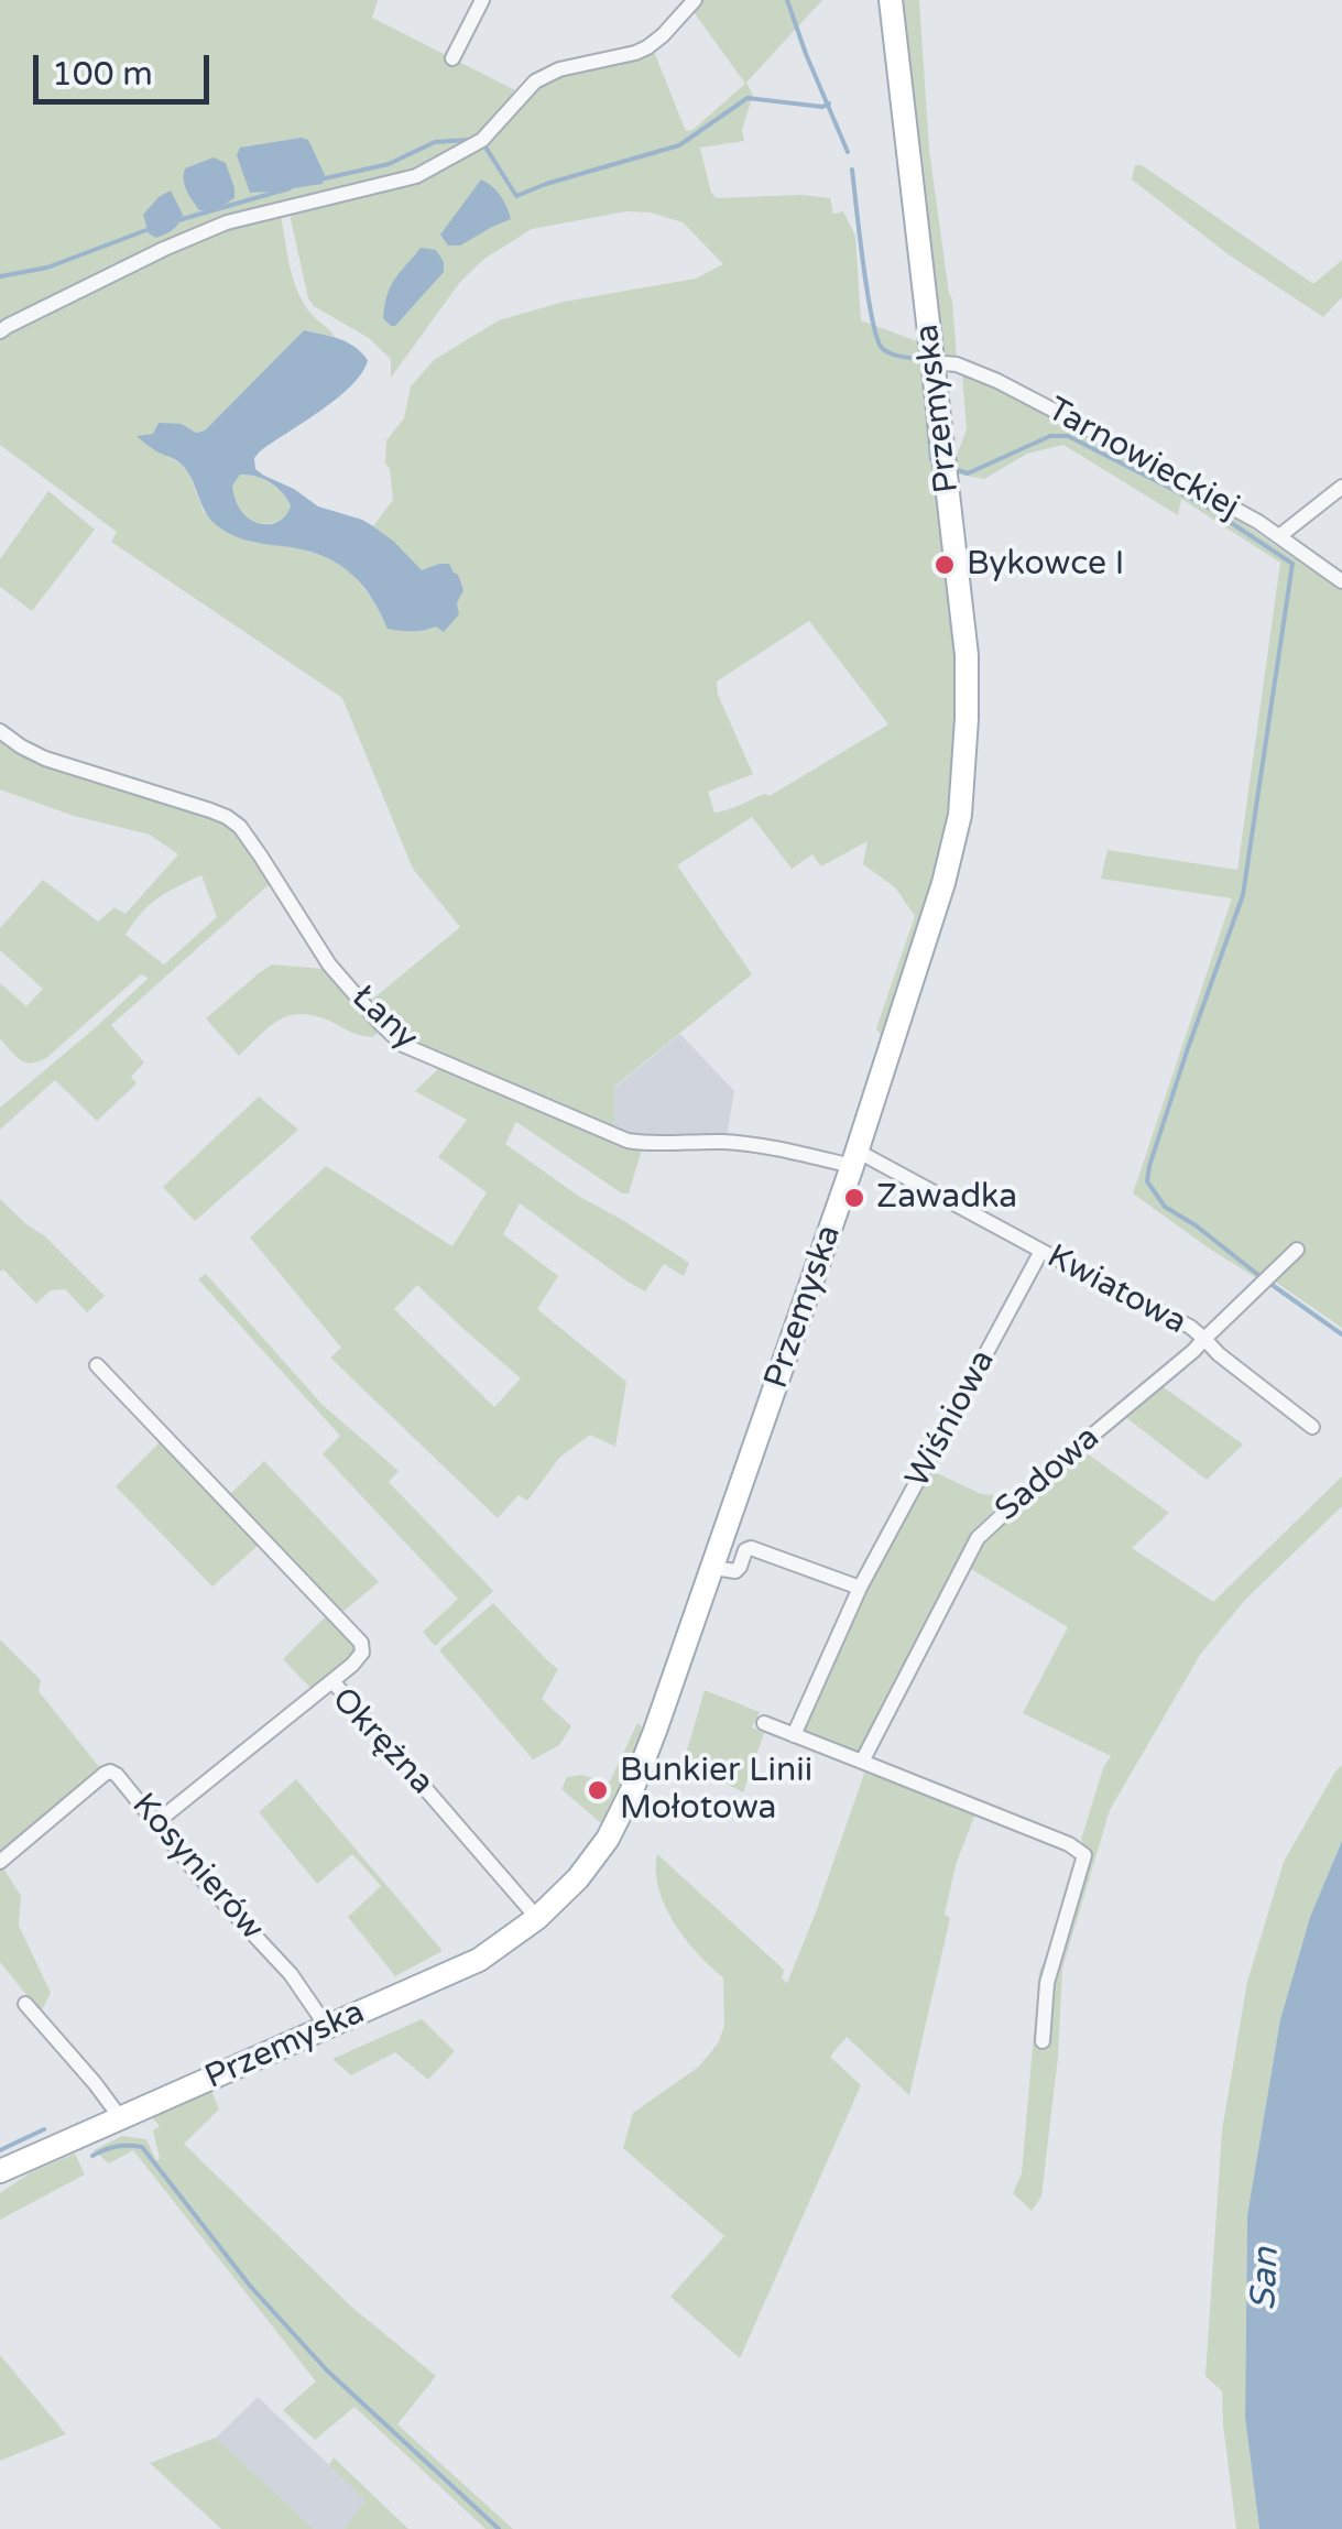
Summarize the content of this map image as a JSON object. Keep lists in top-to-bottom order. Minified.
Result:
{"streets":{"main road":["Przemyska"],"street":["Tarnowieckiej","Łany","Kwiatowa","Wiśniowa","Sadowa","Okrężna","Kosynierów"]},"crossings":[["Przemyska","Tarnowieckiej"],["Przemyska","Łany"],["Przemyska","Kwiatowa"],["Przemyska","Okrężna"],["Przemyska","Kosynierów"],["Łany","Kwiatowa"],["Kwiatowa","Wiśniowa"],["Kwiatowa","Sadowa"],["Okrężna","Kosynierów"]],"water":["San"],"places":["Bykowce I","Zawadka","Bunkier Linii Mołotowa"],"scale_bar":"100 m"}
